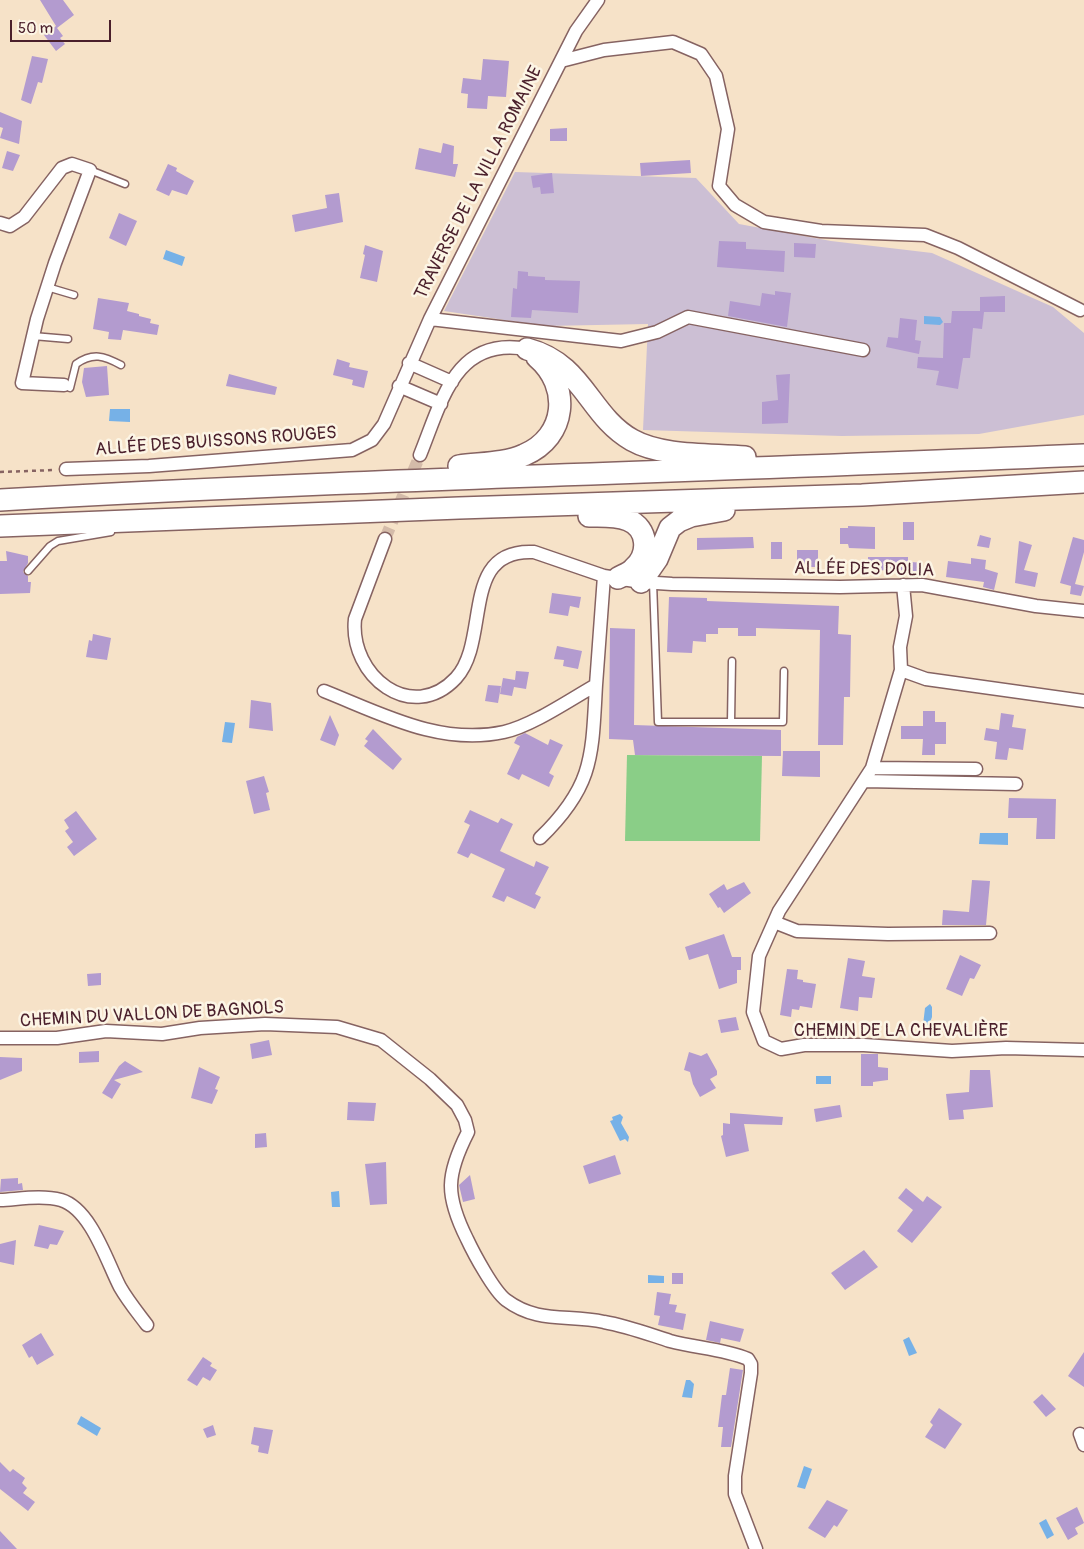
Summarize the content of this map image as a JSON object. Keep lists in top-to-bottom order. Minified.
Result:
{"streets":{"street":["TRAVERSE DE LA VILLA ROMAINE","ALLÉE DES BUISSONS ROUGES","ALLÉE DES DOLIA","CHEMIN DU VALLON DE BAGNOLS","CHEMIN DE LA CHEVALIÈRE"]},"crossings":[["TRAVERSE DE LA VILLA ROMAINE","ALLÉE DES BUISSONS ROUGES"],["ALLÉE DES DOLIA","CHEMIN DE LA CHEVALIÈRE"]],"scale_bar":"50 m"}
